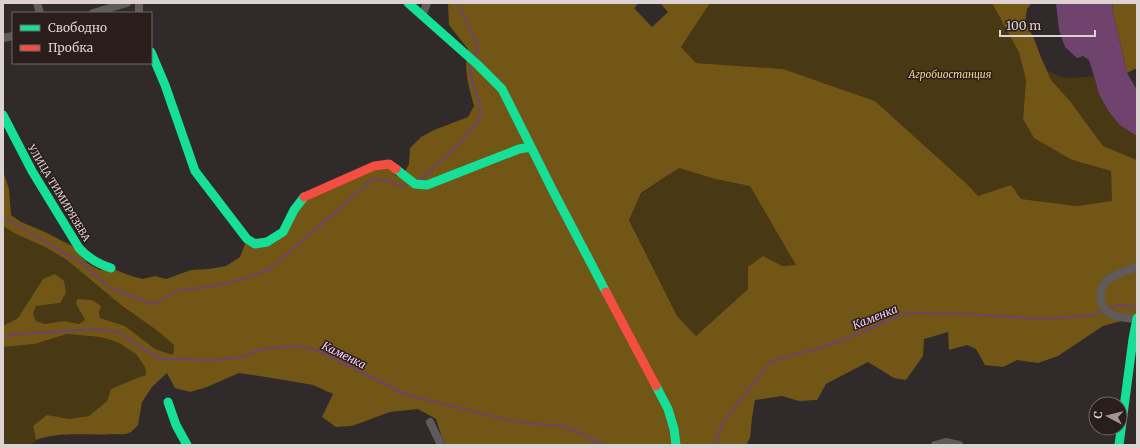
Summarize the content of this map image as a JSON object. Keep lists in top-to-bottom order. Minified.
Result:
{"streets":{"street":["УЛИЦА ТИМИРЯЗЕВА"]},"water":["Каменка"],"parks":["Агробиостанция"],"legend":["Свободно","Пробка"],"scale_bar":"100 m","north":"left"}
